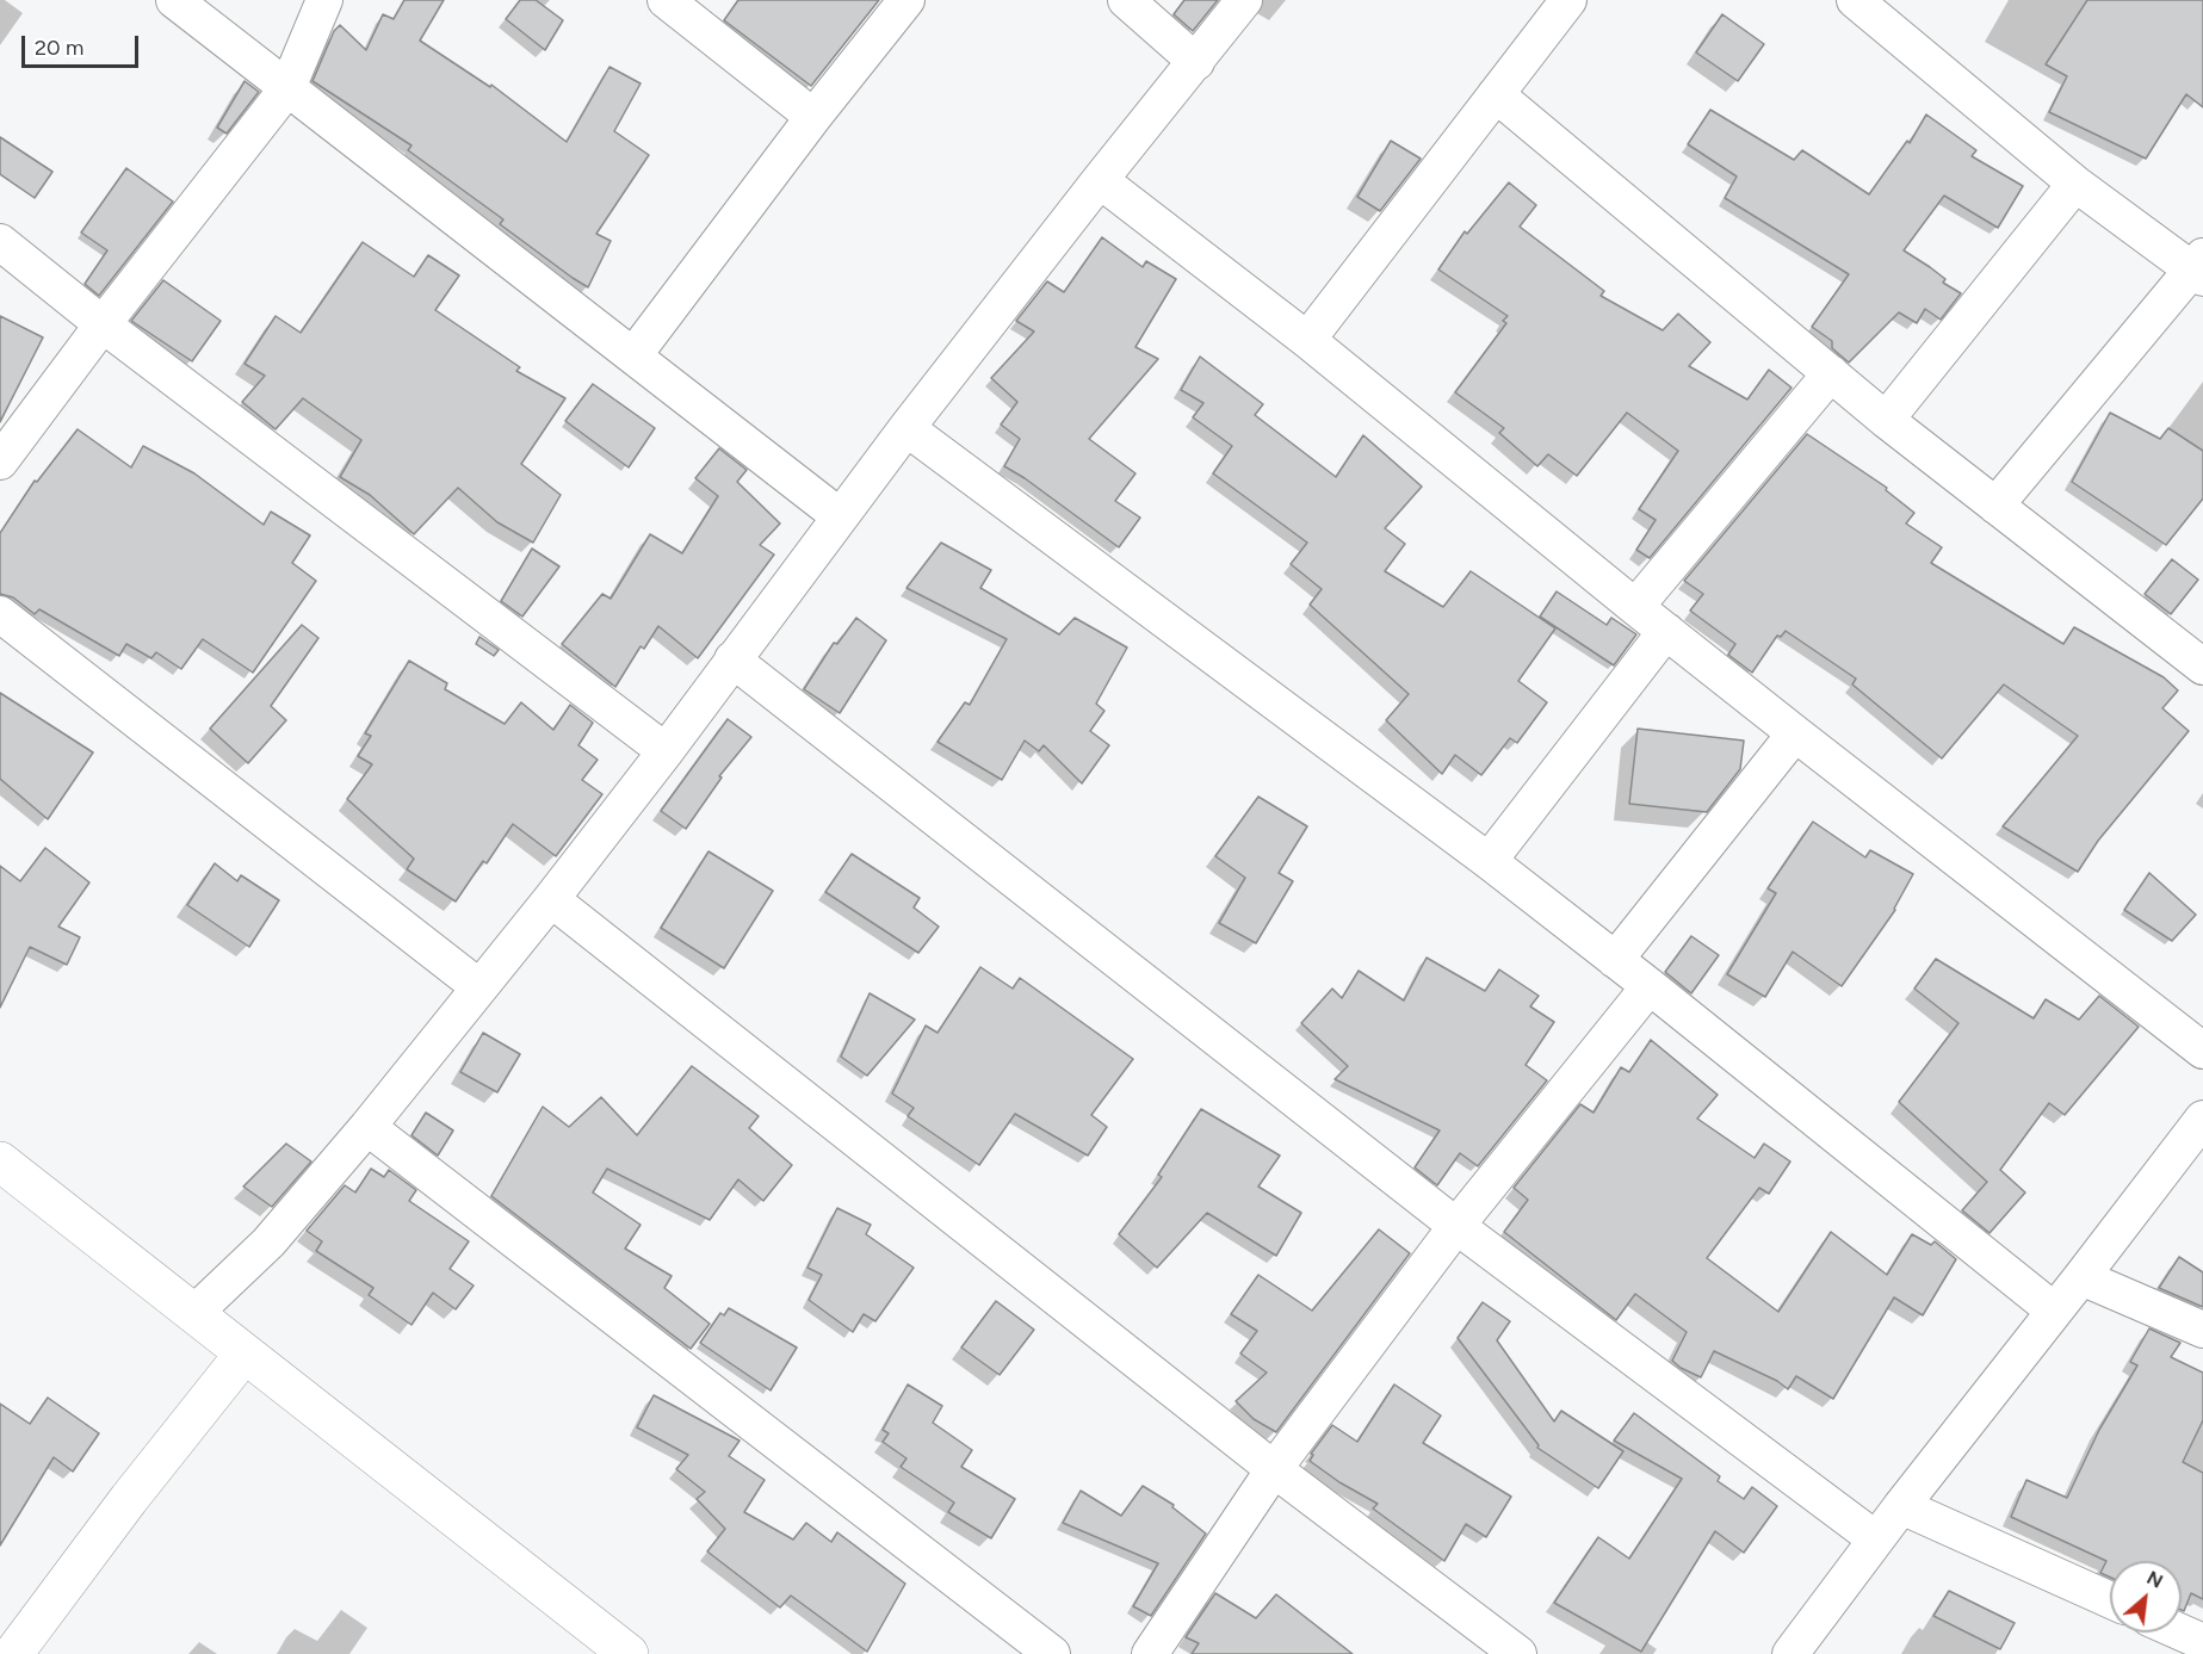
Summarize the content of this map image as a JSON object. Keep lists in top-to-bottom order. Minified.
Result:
{"scale_bar":"20 m","north":"top right"}
